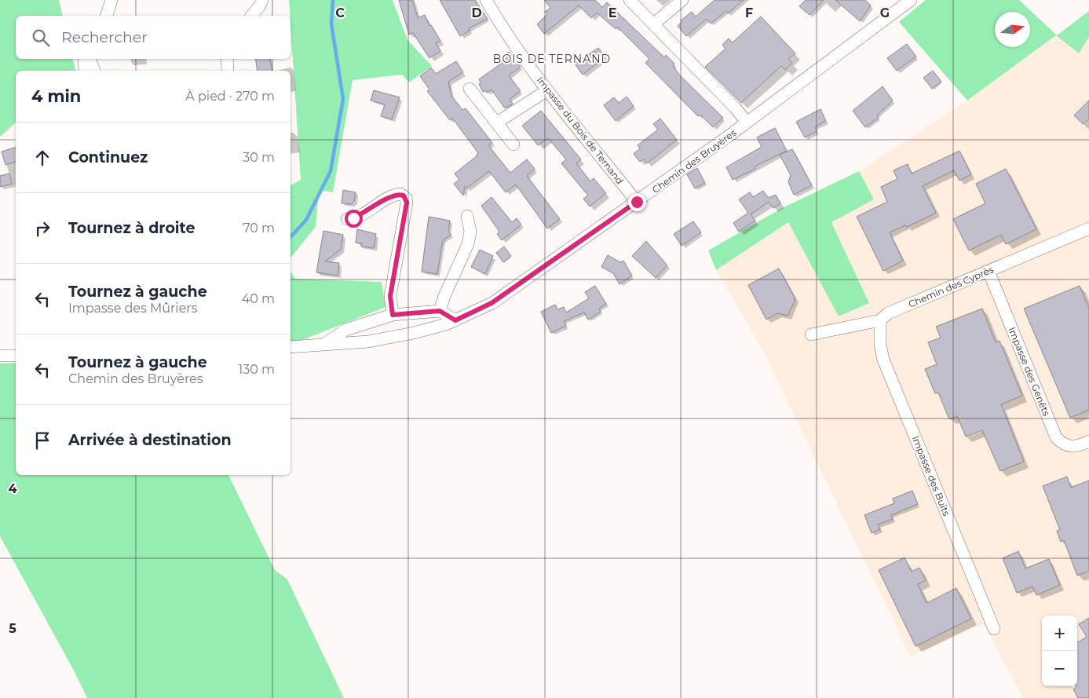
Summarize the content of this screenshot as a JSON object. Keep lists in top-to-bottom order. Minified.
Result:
{"streets":{"street":["Impasse du Bois de Ternand","Chemin des Bruyères","Chemin des Cyprès","Impasse des Genêts","Impasse des Buits"]},"crossings":[["Impasse du Bois de Ternand","Chemin des Bruyères"],["Chemin des Cyprès","Impasse des Genêts"],["Chemin des Cyprès","Impasse des Buits"]],"districts":["BOIS DE TERNAND"],"north":"right","page":{"search":"Rechercher","heading":["4 min","À pied · 270 m"],"list":[["Continuez","30 m"],["Tournez à droite","70 m"],["Tournez à gauche","Impasse des Mûriers","40 m"],["Tournez à gauche","Chemin des Bruyères","130 m"],"Arrivée à destination"],"map_buttons":["+","−"]},"grid":{"columns":["C","D","E","F","G"],"rows":["4","5"]}}
